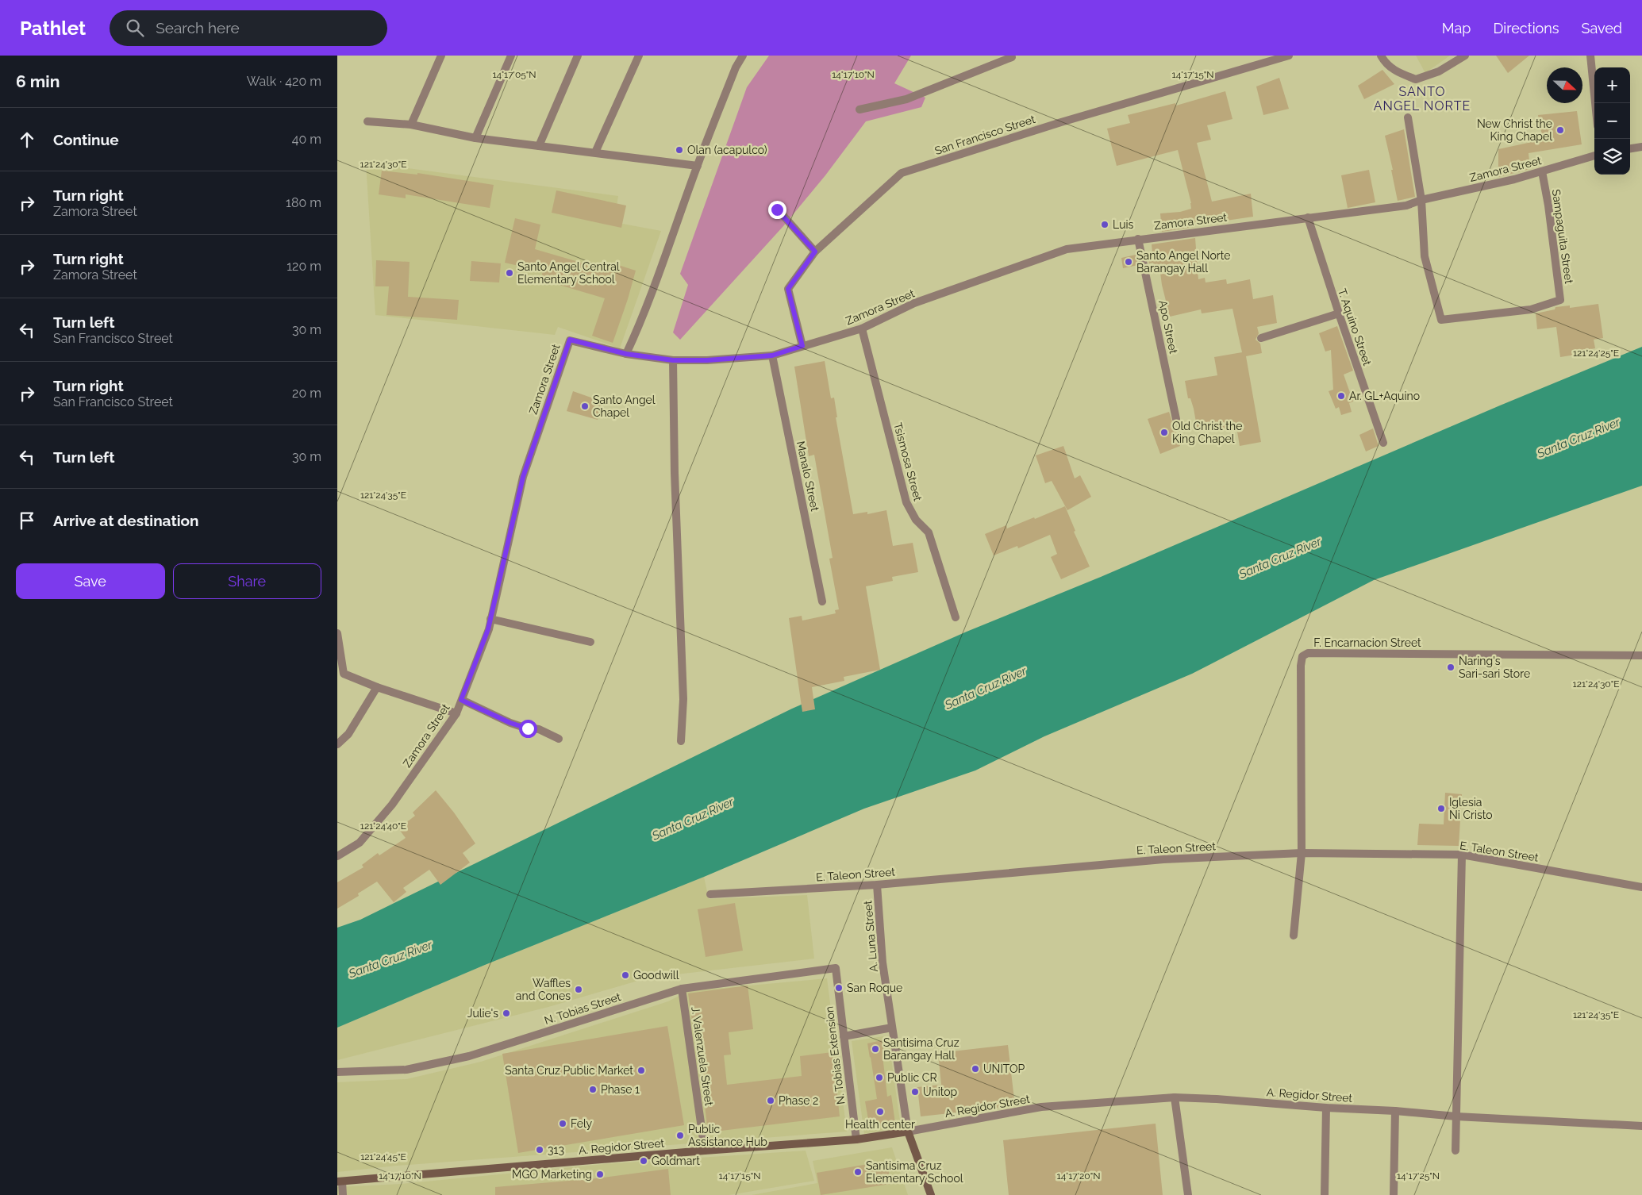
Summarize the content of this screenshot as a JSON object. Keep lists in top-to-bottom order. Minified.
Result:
{"streets":{"street":["San Francisco Street","Zamora Street","Sampaguita Street","Apo Street","T. Aquino Street","Tsismosa Street","Manalo Street","F. Encarnacion Street","E. Taleon Street","A. Luna Street","N. Tobias Street","N. Tobias Extension","J. Valenzuela Street","A. Regidor Street"]},"crossings":[["San Francisco Street","Zamora Street"],["Zamora Street","Sampaguita Street"],["Zamora Street","Apo Street"],["Zamora Street","T. Aquino Street"],["Zamora Street","Tsismosa Street"],["Zamora Street","Manalo Street"],["F. Encarnacion Street","E. Taleon Street"],["E. Taleon Street","A. Luna Street"],["A. Luna Street","A. Regidor Street"],["N. Tobias Street","N. Tobias Extension"],["N. Tobias Street","J. Valenzuela Street"],["N. Tobias Extension","A. Regidor Street"],["J. Valenzuela Street","A. Regidor Street"]],"districts":["SANTO ANGEL NORTE"],"water":["Santa Cruz River"],"places":["New Christ the King Chapel","Olan (acapulco)","Luis","Santo Angel Norte Barangay Hall","Santo Angel Central Elementary School","Ar. GL+Aquino","Santo Angel Chapel","Old Christ the King Chapel","Naring's Sari-sari Store","Iglesia Ni Cristo","Goodwill","San Roque","Waffles and Cones","Julie's","Santisima Cruz Barangay Hall","UNITOP","Santa Cruz Public Market","Public CR","Phase 1","Unitop","Phase 2","Health center","Fely","Public Assistance Hub","313","Goldmart","Santisima Cruz Elementary School","MGO Marketing"],"north":"right","page":{"header":"Pathlet","search":"Search here","nav":["Map","Directions","Saved"],"heading":["6 min","Walk · 420 m"],"map_buttons":["+","−"],"list":[["Continue","40 m"],["Turn right","Zamora Street","180 m"],["Turn right","Zamora Street","120 m"],["Turn left","San Francisco Street","30 m"],["Turn right","San Francisco Street","20 m"],["Turn left","30 m"],"Arrive at destination"],"buttons":["Save","Share"]},"coordinates":["14°17'05\"N","14°17'10\"N","14°17'15\"N","121°24'30\"E","121°24'25\"E","121°24'35\"E","121°24'40\"E","121°24'45\"E","14°17'20\"N","14°17'25\"N"]}
